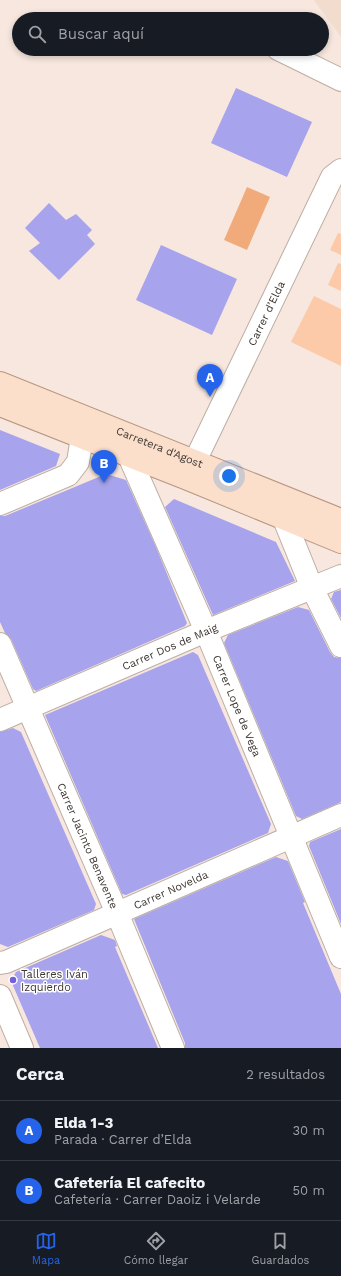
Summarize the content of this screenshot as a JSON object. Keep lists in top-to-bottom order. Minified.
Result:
{"streets":{"main road":["Carretera d'Agost"],"street":["Carrer d’Elda","Carrer Dos de Maig","Carrer Lope de Vega","Carrer Jacinto Benavente","Carrer Novelda"]},"crossings":[["Carrer d’Elda","Carretera d'Agost"],["Carretera d'Agost","Carrer Lope de Vega"],["Carrer Dos de Maig","Carrer Lope de Vega"],["Carrer Dos de Maig","Carrer Jacinto Benavente"],["Carrer Lope de Vega","Carrer Novelda"],["Carrer Jacinto Benavente","Carrer Novelda"]],"places":["Talleres Iván Izquierdo"],"page":{"search":"Buscar aquí","pins":["A","B"],"heading":["Cerca","2 resultados"],"list":[{"mark":"A","name":"Elda 1-3","note":"Parada · Carrer d’Elda","value":"30 m"},{"mark":"B","name":"Cafetería El cafecito","note":"Cafetería · Carrer Daoiz i Velarde","value":"50 m"}],"nav":["Mapa","Cómo llegar","Guardados"]}}
